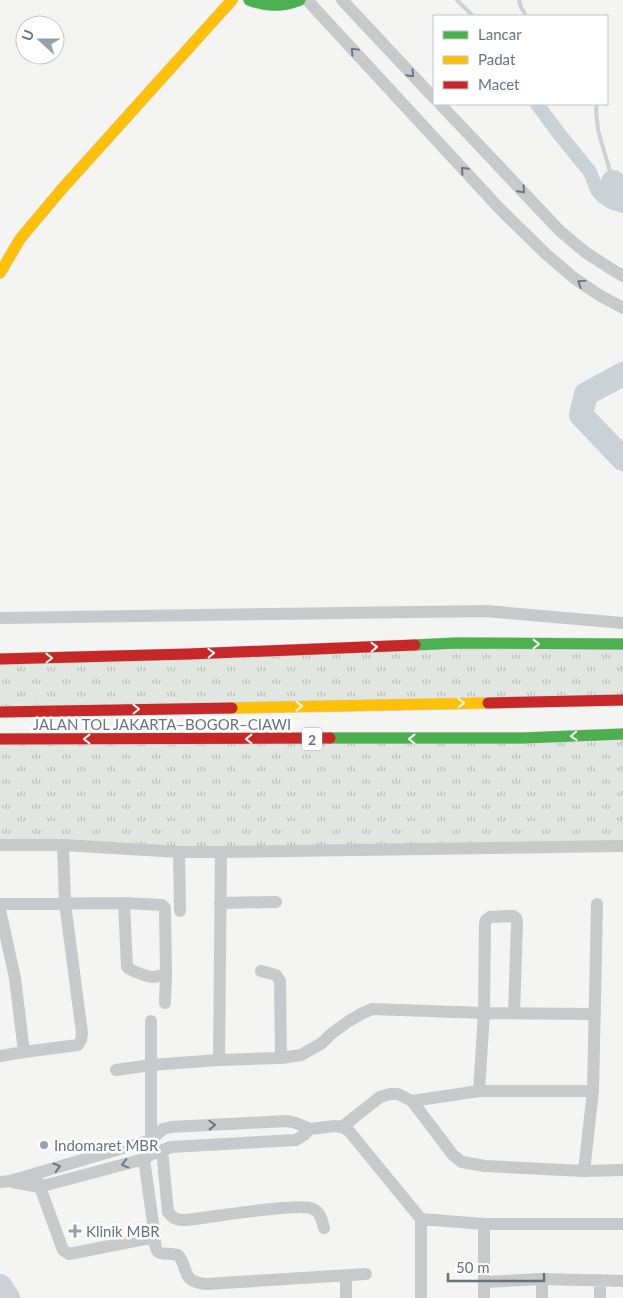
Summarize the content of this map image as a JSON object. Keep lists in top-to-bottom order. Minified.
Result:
{"streets":{"main road":["JALAN TOL JAKARTA–BOGOR–CIAWI","2"]},"places":{"other":["Indomaret MBR"],"health":["Klinik MBR"]},"legend":["Lancar","Padat","Macet"],"scale_bar":"50 m","north":"left"}
